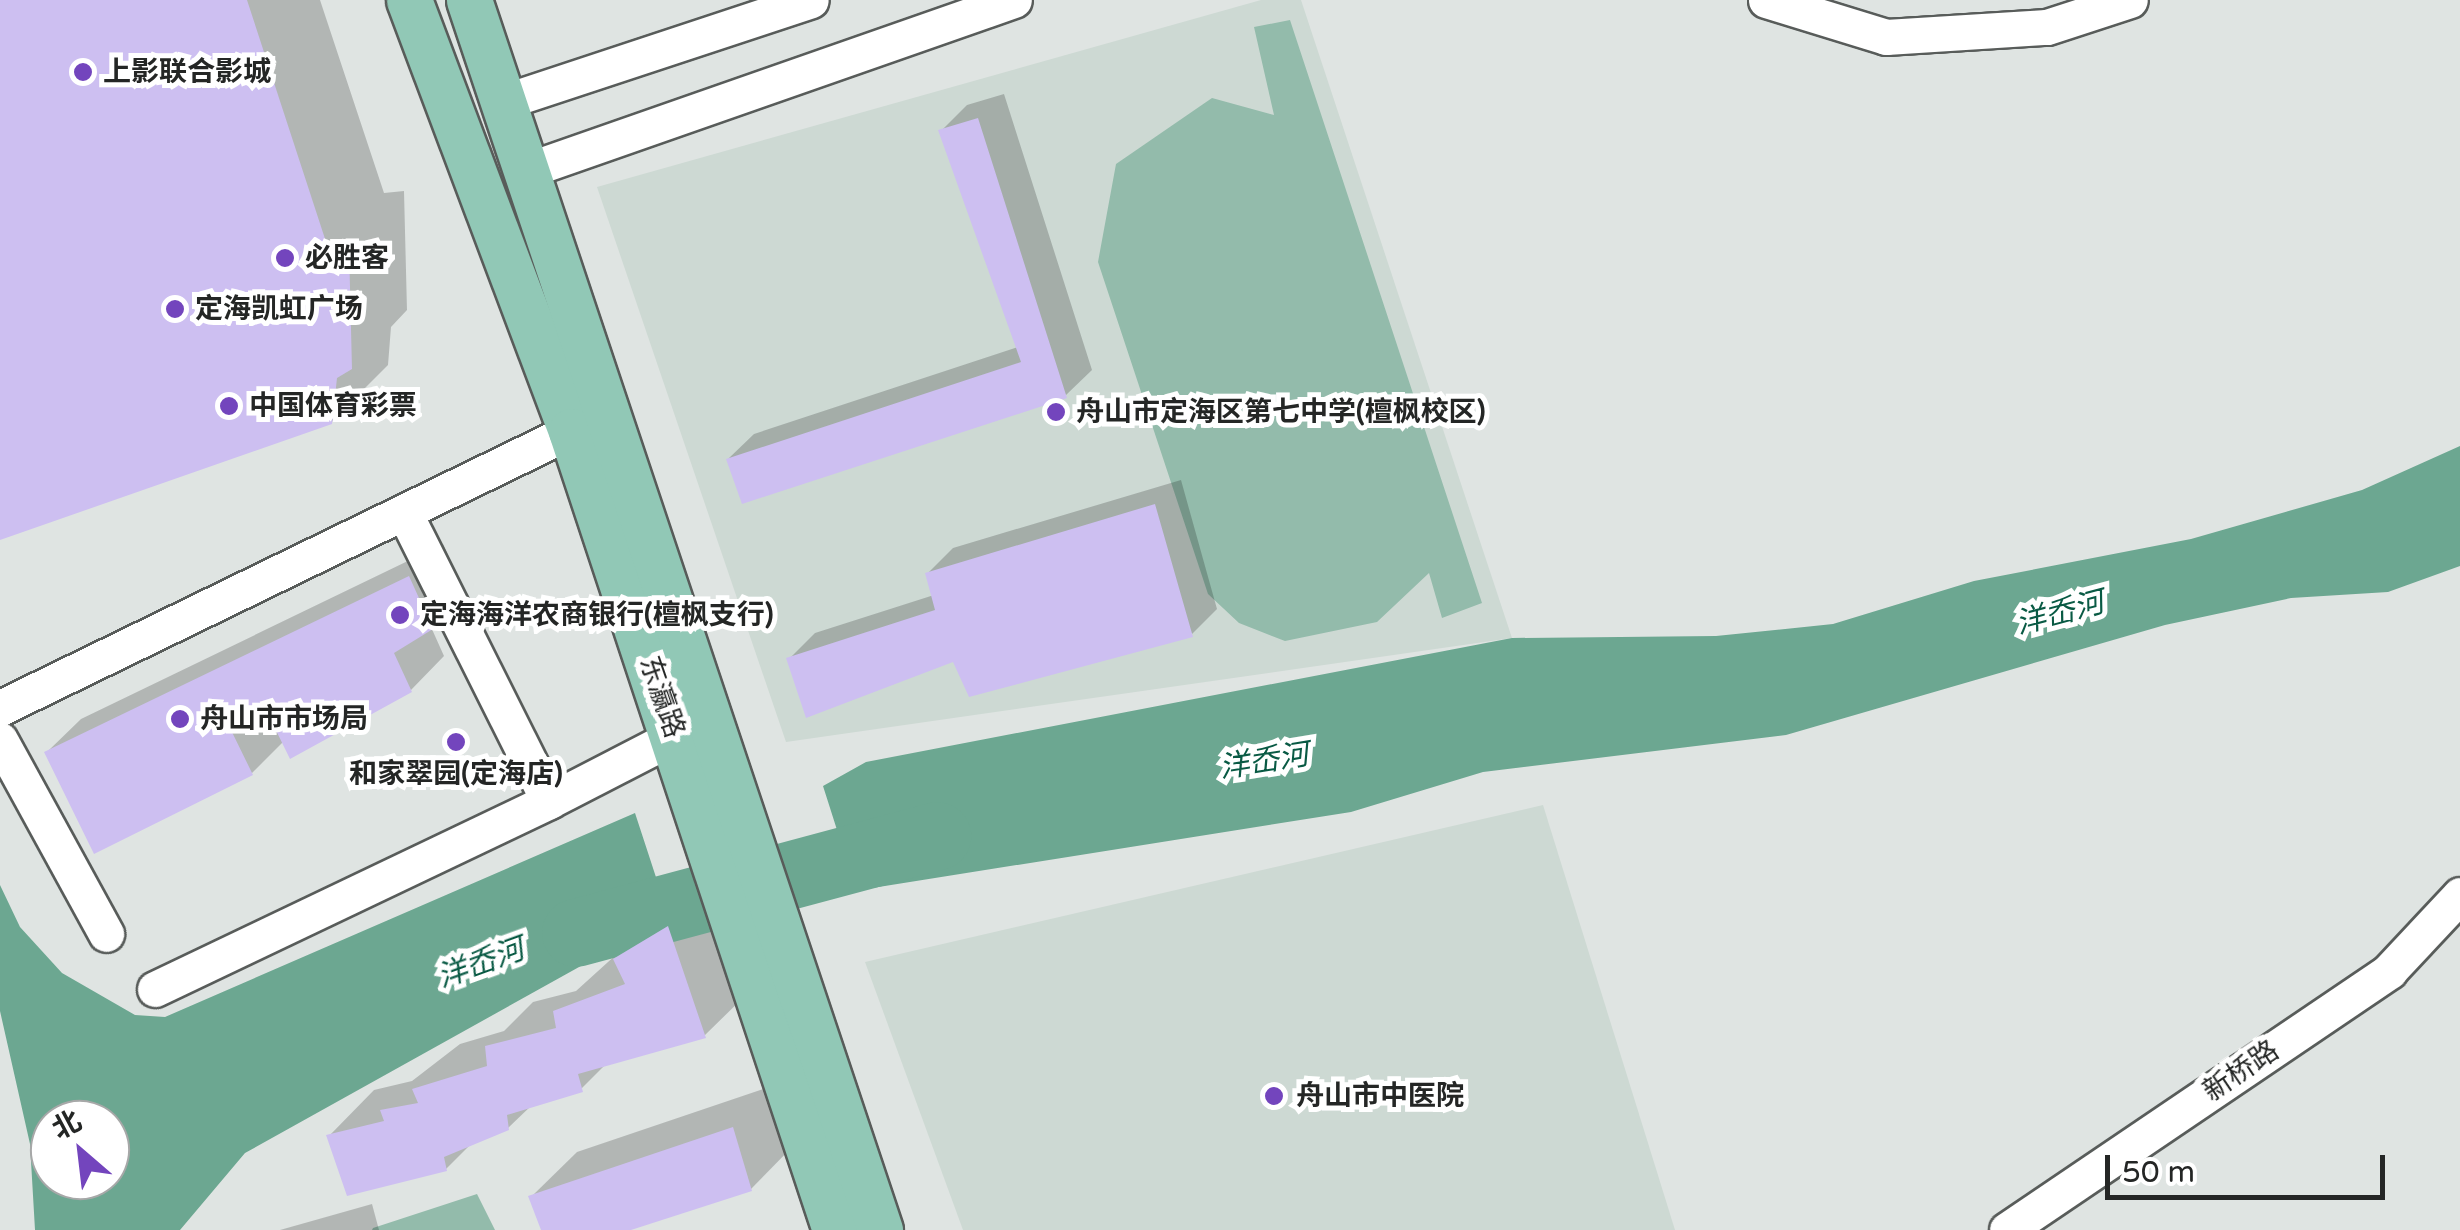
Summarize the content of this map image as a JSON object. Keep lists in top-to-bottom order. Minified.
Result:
{"streets":{"main road":["东瀛路"],"street":["新桥路"]},"water":["洋岙河"],"places":["上影联合影城","必胜客","定海凯虹广场","中国体育彩票","舟山市定海区第七中学(檀枫校区)","定海海洋农商银行(檀枫支行)","舟山市市场局","和家翠园(定海店)","舟山市中医院"],"scale_bar":"50 m","north":"top left"}
